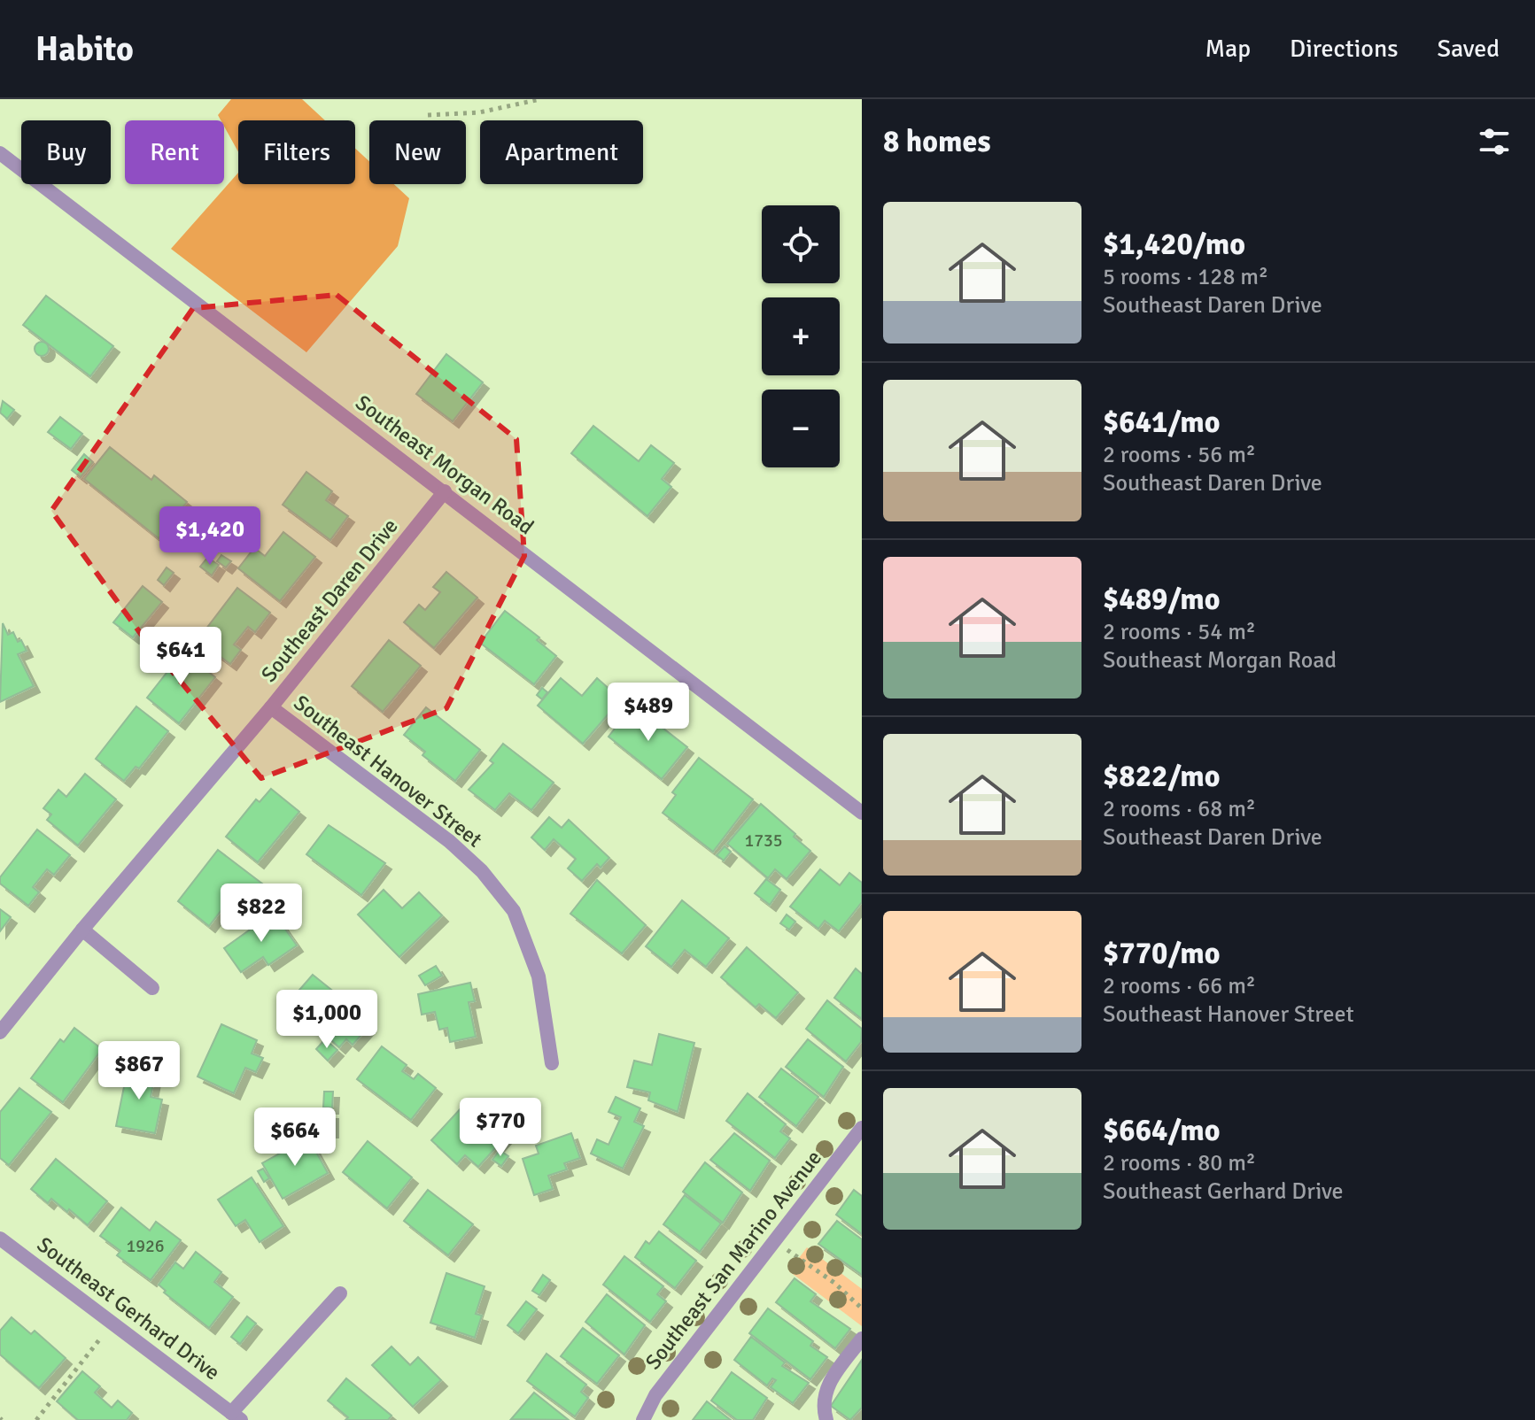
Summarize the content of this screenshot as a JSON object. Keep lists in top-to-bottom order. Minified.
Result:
{"streets":{"street":["Southeast Morgan Road","Southeast Daren Drive","Southeast Hanover Street","Southeast San Marino Avenue","Southeast Gerhard Drive"]},"crossings":[["Southeast Morgan Road","Southeast Daren Drive"],["Southeast Daren Drive","Southeast Hanover Street"]],"house_numbers":["1735","1926"],"page":{"header":"Habito","nav":["Map","Directions","Saved"],"heading":"8 homes","chip":["Buy","Rent","Filters","New","Apartment"],"list":[{"name":"$1,420/mo","note":"5 rooms · 128 m² · Southeast Daren Drive"},{"name":"$641/mo","note":"2 rooms · 56 m² · Southeast Daren Drive"},{"name":"$489/mo","note":"2 rooms · 54 m² · Southeast Morgan Road"},{"name":"$822/mo","note":"2 rooms · 68 m² · Southeast Daren Drive"},{"name":"$770/mo","note":"2 rooms · 66 m² · Southeast Hanover Street"},{"name":"$664/mo","note":"2 rooms · 80 m² · Southeast Gerhard Drive"}],"map_buttons":["+","−"],"price":["$1,420","$641","$489","$822","$1,000","$867","$770","$664"]}}
